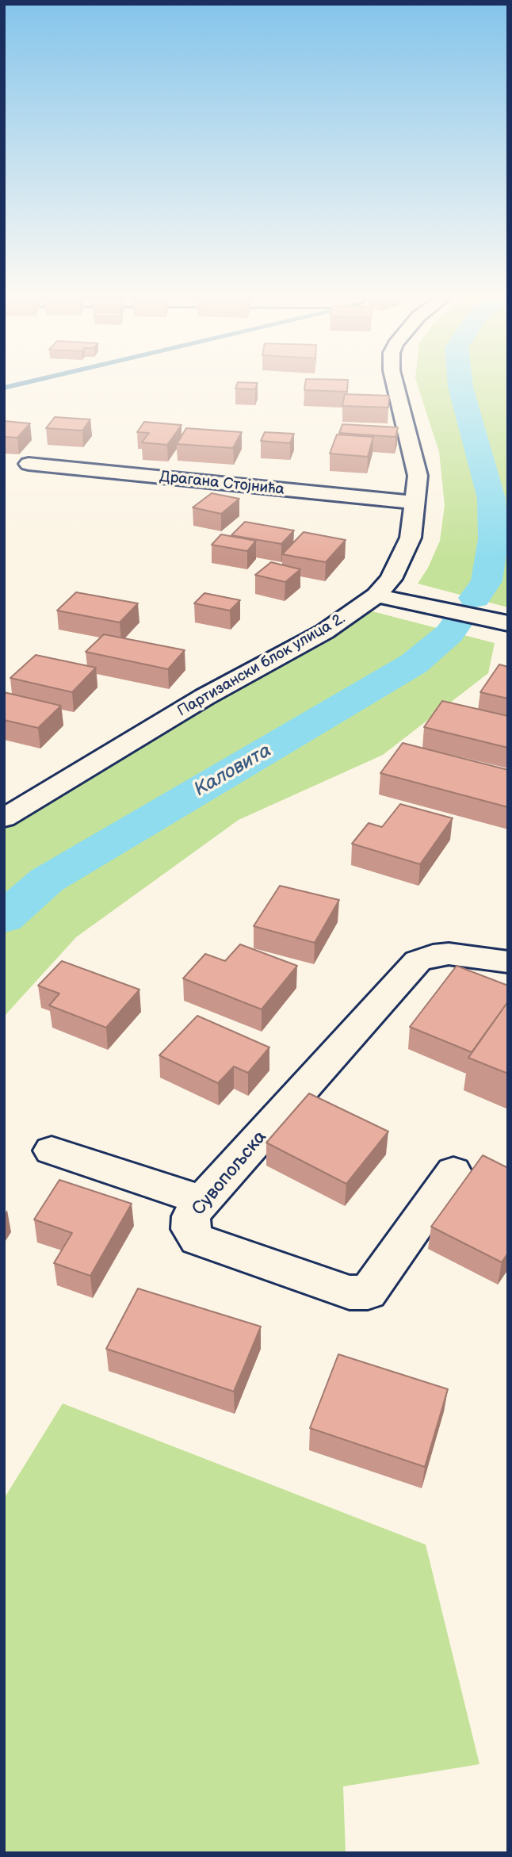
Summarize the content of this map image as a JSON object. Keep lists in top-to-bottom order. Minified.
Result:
{"streets":{"street":["Драгана Стојнића","Партизански блок улица 2.","Сувопољска"]},"crossings":[["Драгана Стојнића","Партизански блок улица 2."]],"water":["Каловита"]}
